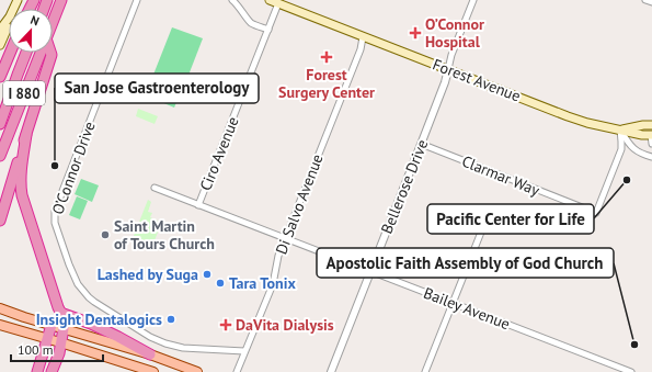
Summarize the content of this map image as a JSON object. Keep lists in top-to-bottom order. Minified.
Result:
{"streets":{"highway":["I 880"],"main road":["Forest Avenue"],"street":["Ciro Avenue","O’Connor Drive","Clarmar Way","Bellerose Drive","Di Salvo Avenue","Bailey Avenue"]},"crossings":[["Forest Avenue","Ciro Avenue"],["Forest Avenue","Clarmar Way"],["Forest Avenue","Bellerose Drive"],["Forest Avenue","Di Salvo Avenue"],["Ciro Avenue","Bailey Avenue"],["O’Connor Drive","Di Salvo Avenue"],["Clarmar Way","Bellerose Drive"],["Bellerose Drive","Bailey Avenue"],["Di Salvo Avenue","Bailey Avenue"]],"places":{"health":["O’Connor Hospital","Forest Surgery Center","DaVita Dialysis"],"other":["San Jose Gastroenterology","Pacific Center for Life","Saint Martin of Tours Church","Lashed by Suga","Tara Tonix","Insight Dentalogics","Apostolic Faith Assembly of God Church"]},"scale_bar":"100 m","north":"top"}
